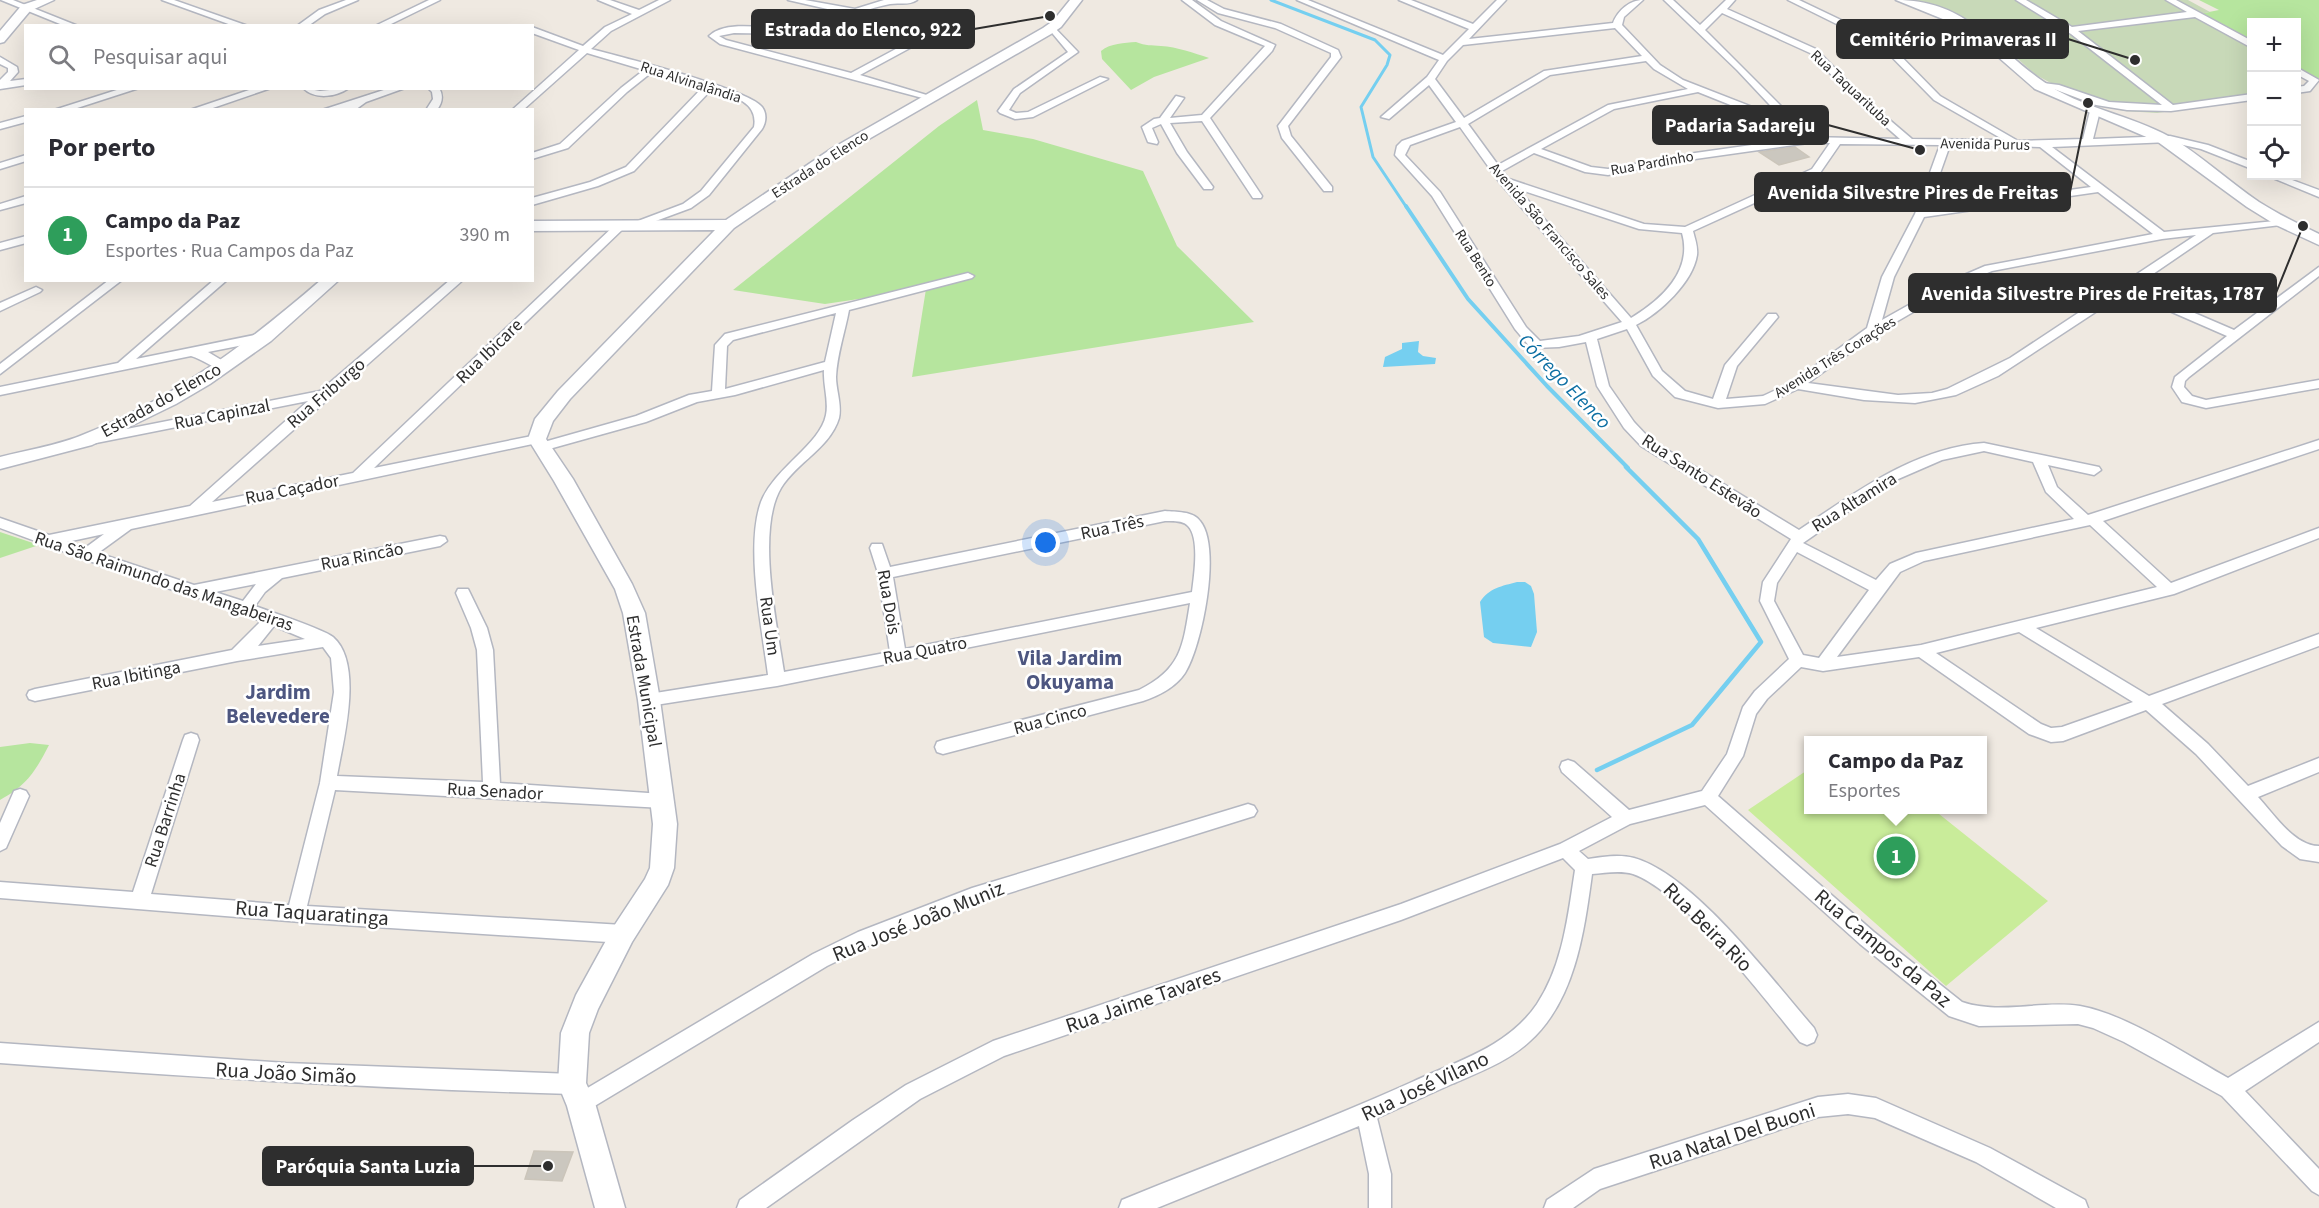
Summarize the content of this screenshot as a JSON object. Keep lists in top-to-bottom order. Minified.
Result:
{"streets":{"street":["Rua Alvinalândia","Rua Taquarituba","Avenida Purus","Rua Pardinho","Estrada do Elenco","Avenida São Francisco Sales","Rua Bento","Rua Ibicare","Avenida Três Corações","Rua Friburgo","Rua Capinzal","Rua Santo Estevão","Rua Caçador","Rua Altamira","Rua Três","Rua Rincão","Rua São Raimundo das Mangabeiras","Rua Dois","Rua Um","Rua Quatro","Rua Ibitinga","Estrada Municipal","Rua Cinco","Rua Senador","Rua Barrinha","Rua Taquaratinga","Rua José João Muniz","Rua Beira Rio","Rua Campos da Paz","Rua Jaime Tavares","Rua João Simão","Rua José Vilano","Rua Natal Del Buoni"]},"crossings":[["Rua Alvinalândia","Rua Ibicare"],["Rua Taquarituba","Avenida Purus"],["Avenida Purus","Rua Pardinho"],["Estrada do Elenco","Rua Capinzal"],["Avenida São Francisco Sales","Rua Bento"],["Avenida São Francisco Sales","Avenida Três Corações"],["Rua Bento","Avenida Três Corações"],["Rua Bento","Rua Santo Estevão"],["Rua Ibicare","Rua Caçador"],["Rua Friburgo","Rua Capinzal"],["Rua Friburgo","Rua Caçador"],["Rua Santo Estevão","Rua Altamira"],["Rua Caçador","Rua São Raimundo das Mangabeiras"],["Rua Caçador","Rua Um"],["Rua Caçador","Estrada Municipal"],["Rua Três","Rua Dois"],["Rua Três","Rua Quatro"],["Rua Três","Rua Cinco"],["Rua Rincão","Rua São Raimundo das Mangabeiras"],["Rua São Raimundo das Mangabeiras","Rua Ibitinga"],["Rua Dois","Rua Quatro"],["Rua Um","Rua Quatro"],["Rua Quatro","Estrada Municipal"],["Rua Quatro","Rua Cinco"],["Estrada Municipal","Rua Senador"],["Estrada Municipal","Rua Taquaratinga"],["Estrada Municipal","Rua José João Muniz"],["Estrada Municipal","Rua João Simão"],["Rua Barrinha","Rua Taquaratinga"],["Rua José João Muniz","Rua João Simão"],["Rua Beira Rio","Rua José Vilano"]],"districts":["Vila Jardim Okuyama","Jardim Belevedere"],"water":["Córrego Elenco"],"places":["Estrada do Elenco, 922","Cemitério Primaveras II","Avenida Silvestre Pires de Freitas","Padaria Sadareju","Avenida Silvestre Pires de Freitas, 1787","Paróquia Santa Luzia"],"page":{"map_buttons":["+","−"],"search":"Pesquisar aqui","heading":"Por perto","list":[{"mark":"1","name":"Campo da Paz","note":"Esportes · Rua Campos da Paz","value":"390 m"}],"popup":["Campo da Paz","Esportes"],"pins":"1"}}
